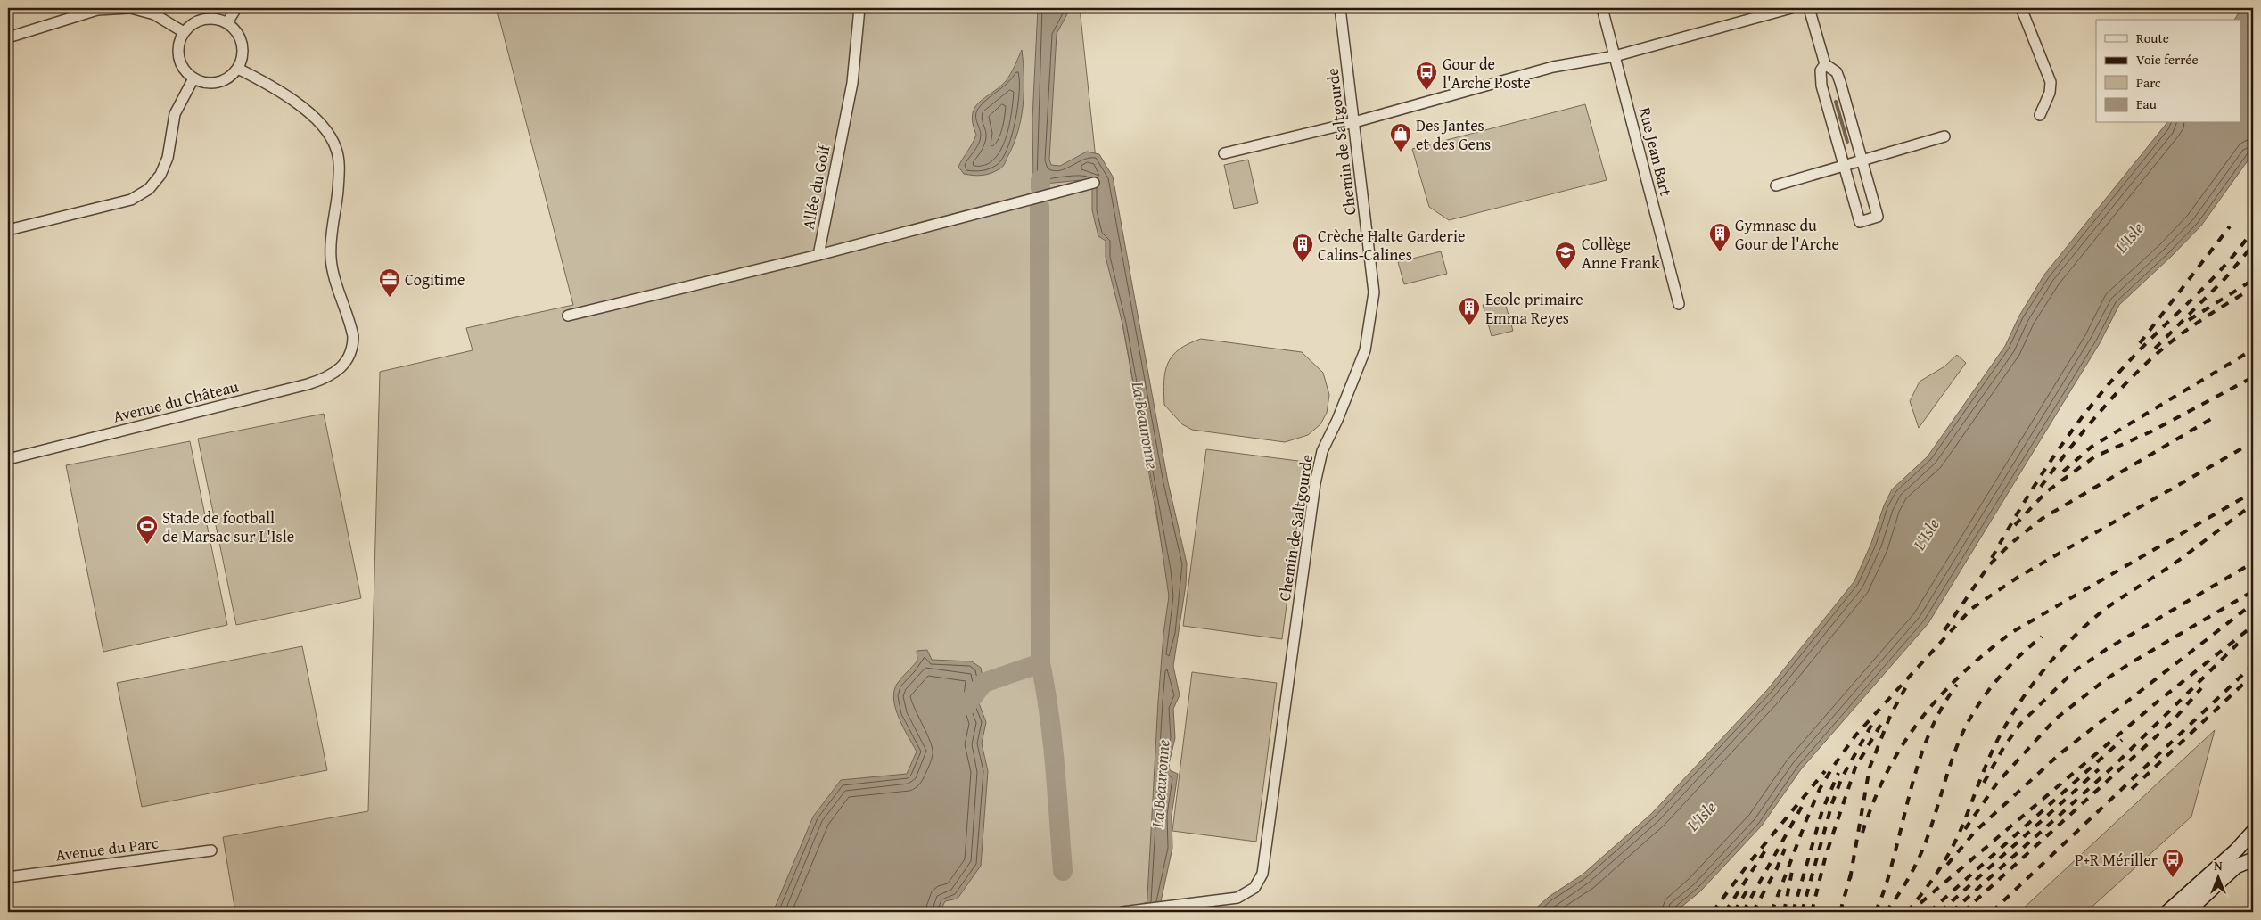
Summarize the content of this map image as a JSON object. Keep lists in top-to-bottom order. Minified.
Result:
{"streets":{"street":["Chemin de Saltgourde","Rue Jean Bart","Allée du Golf","Avenue du Château","Avenue du Parc"]},"water":["L'Isle","La Beauronne"],"places":{"bus stop":["Gour de l'Arche Poste","P+R Mériller"],"shop":["Des Jantes et des Gens"],"building":["Gymnase du Gour de l'Arche","Crèche Halte Garderie Calins-Calines","Ecole primaire Emma Reyes"],"school or university":["Collège Anne Frank"],"office":["Cogitime"],"sports":["Stade de football de Marsac sur L'Isle"]},"legend":["Route","Voie ferrée","Parc","Eau"],"north":"top"}
